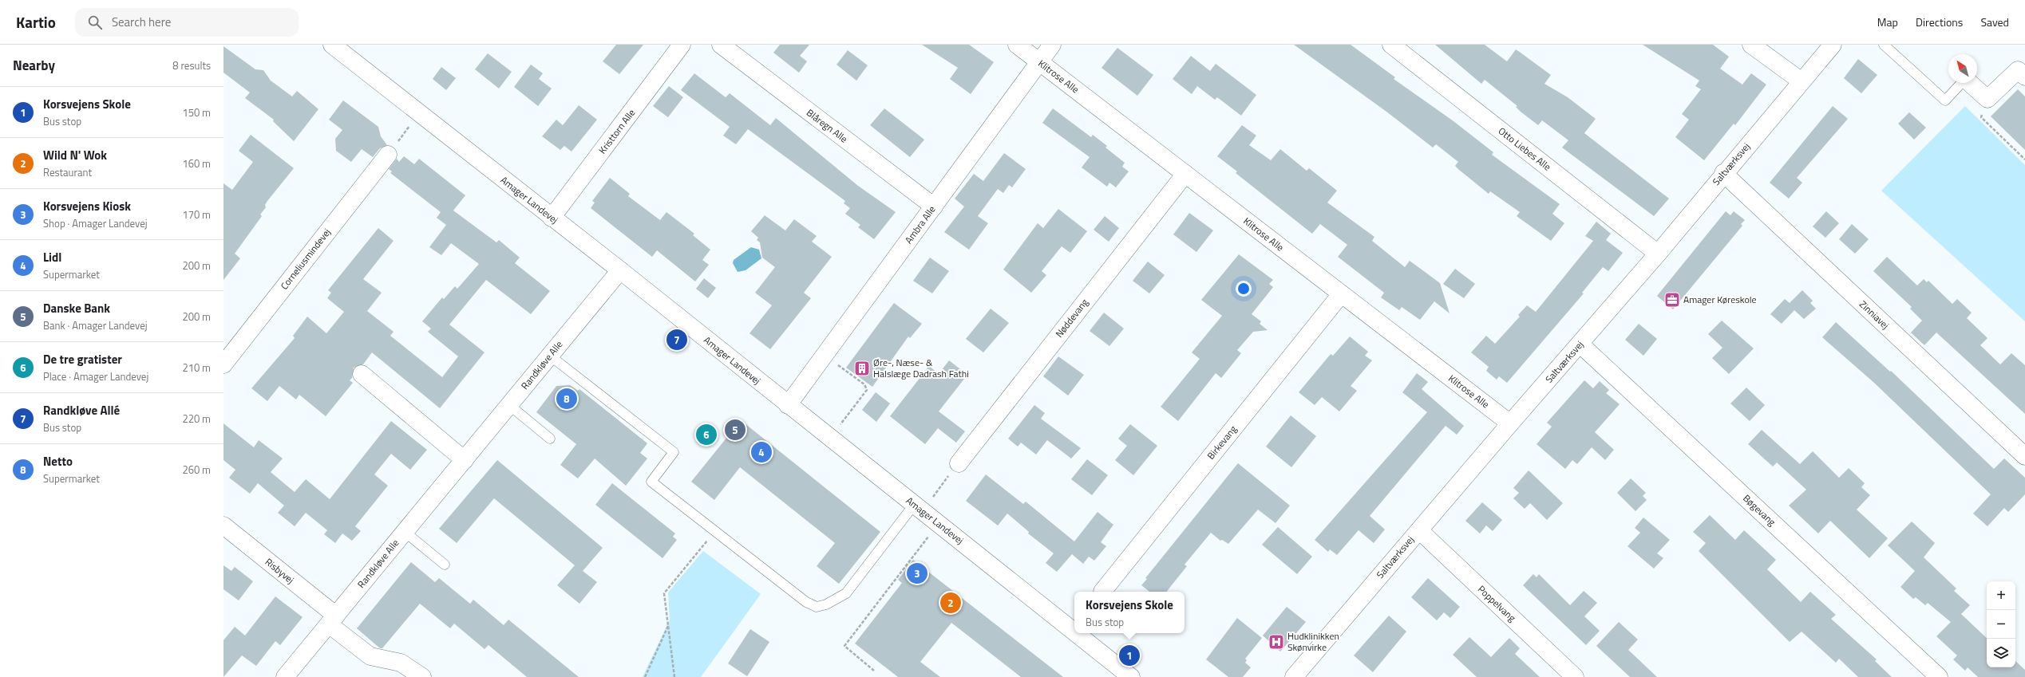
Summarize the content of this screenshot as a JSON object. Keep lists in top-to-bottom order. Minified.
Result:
{"streets":{"street":["Klitrose Alle","Blåregn Alle","Kristtorn Alle","Otto Liebes Alle","Saltværksvej","Amager Landevej","Ambra Alle","Corneliusmindevej","Zinniavej","Nøddevang","Randkløve Alle","Birkevang","Bøgevang","Risbyvej","Poppelvang"]},"crossings":[["Klitrose Alle","Saltværksvej"],["Klitrose Alle","Ambra Alle"],["Klitrose Alle","Nøddevang"],["Klitrose Alle","Birkevang"],["Blåregn Alle","Ambra Alle"],["Kristtorn Alle","Amager Landevej"],["Otto Liebes Alle","Saltværksvej"],["Saltværksvej","Zinniavej"],["Saltværksvej","Bøgevang"],["Saltværksvej","Poppelvang"],["Amager Landevej","Ambra Alle"],["Amager Landevej","Randkløve Alle"],["Randkløve Alle","Risbyvej"]],"places":{"office":["Amager Køreskole"],"building":["Øre-, Næse- & Halslæge Dadrash Fathi"],"hospital":["Hudklinikken Skønvirke"]},"north":"top left","page":{"header":"Kartio","search":"Search here","nav":["Map","Directions","Saved"],"heading":["Nearby","8 results"],"list":[{"mark":"1","name":"Korsvejens Skole","note":"Bus stop","value":"150 m"},{"mark":"2","name":"Wild N' Wok","note":"Restaurant","value":"160 m"},{"mark":"3","name":"Korsvejens Kiosk","note":"Shop · Amager Landevej","value":"170 m"},{"mark":"4","name":"Lidl","note":"Supermarket","value":"200 m"},{"mark":"5","name":"Danske Bank","note":"Bank · Amager Landevej","value":"200 m"},{"mark":"6","name":"De tre gratister","note":"Place · Amager Landevej","value":"210 m"},{"mark":"7","name":"Randkløve Allé","note":"Bus stop","value":"220 m"},{"mark":"8","name":"Netto","note":"Supermarket","value":"260 m"}],"pins":["7","8","5","6","4","3","2","1"],"map_buttons":["+","−"],"popup":["Korsvejens Skole","Bus stop"]}}
